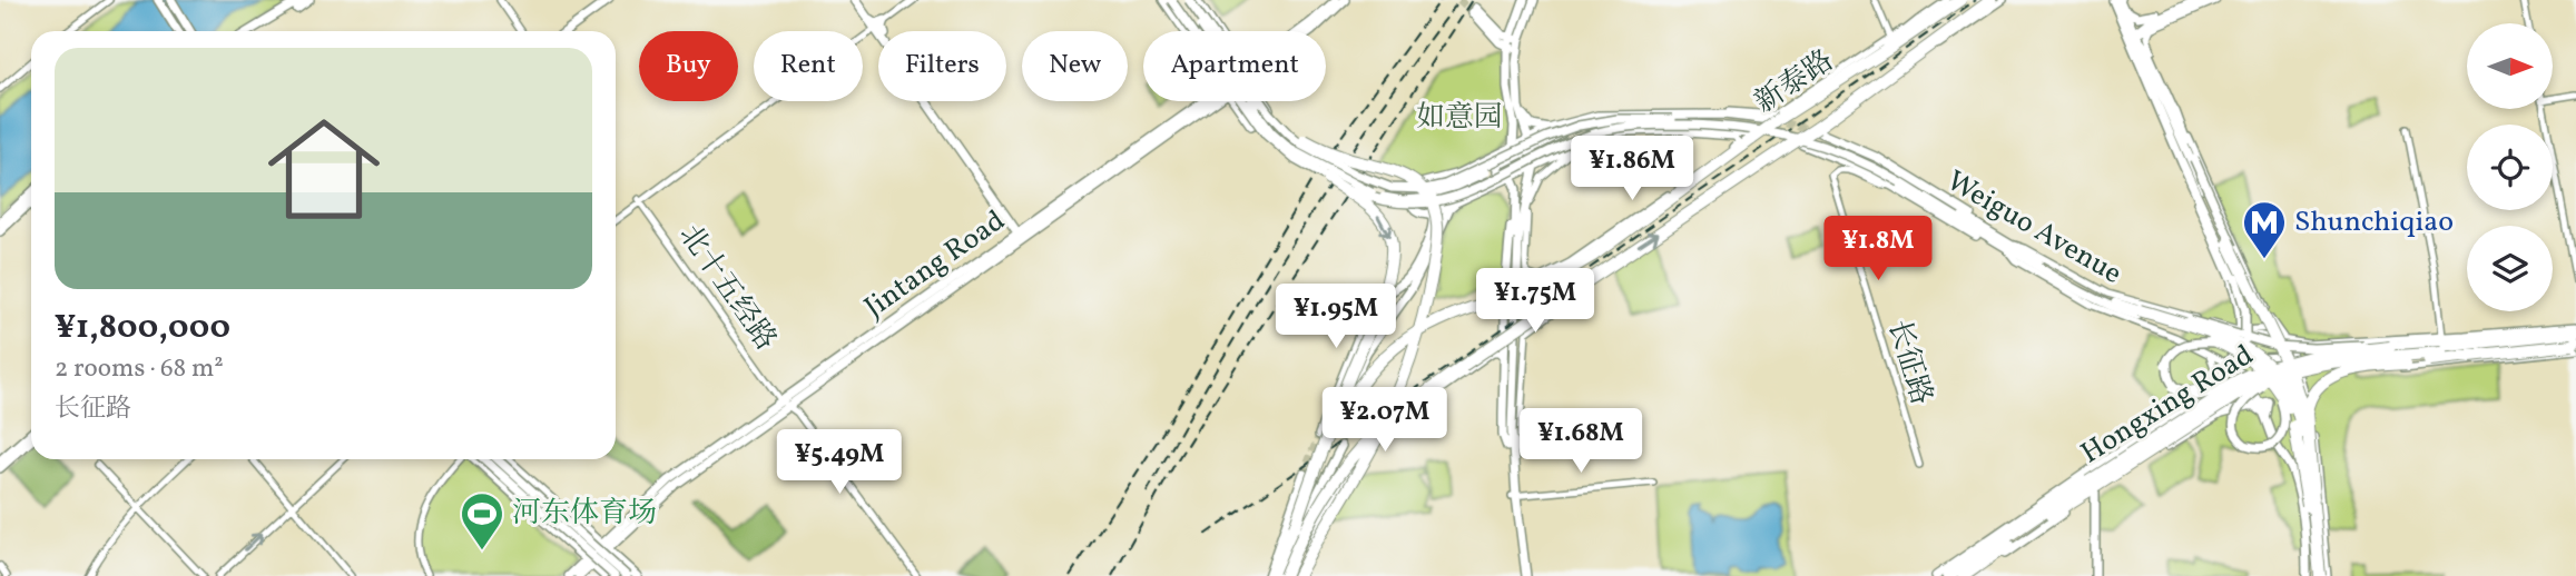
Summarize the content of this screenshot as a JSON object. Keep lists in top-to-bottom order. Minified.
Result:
{"streets":{"highway":["新泰路","Weiguo Avenue","Hongxing Road"],"main road":["Jintang Road"],"street":["北十五经路","长征路"]},"crossings":[["Weiguo Avenue","长征路"],["Weiguo Avenue","Hongxing Road"],["Jintang Road","北十五经路"]],"parks":["如意园"],"places":{"metro station":["Shunchiqiao"],"sports":["河东体育场"]},"north":"right","page":{"chip":["Buy","Rent","Filters","New","Apartment"],"list":[{"name":"¥1,800,000","note":"2 rooms · 68 m² · 长征路"}],"price":["¥1.86M","¥1.8M","¥1.75M","¥1.95M","¥2.07M","¥1.68M","¥5.49M"]}}
